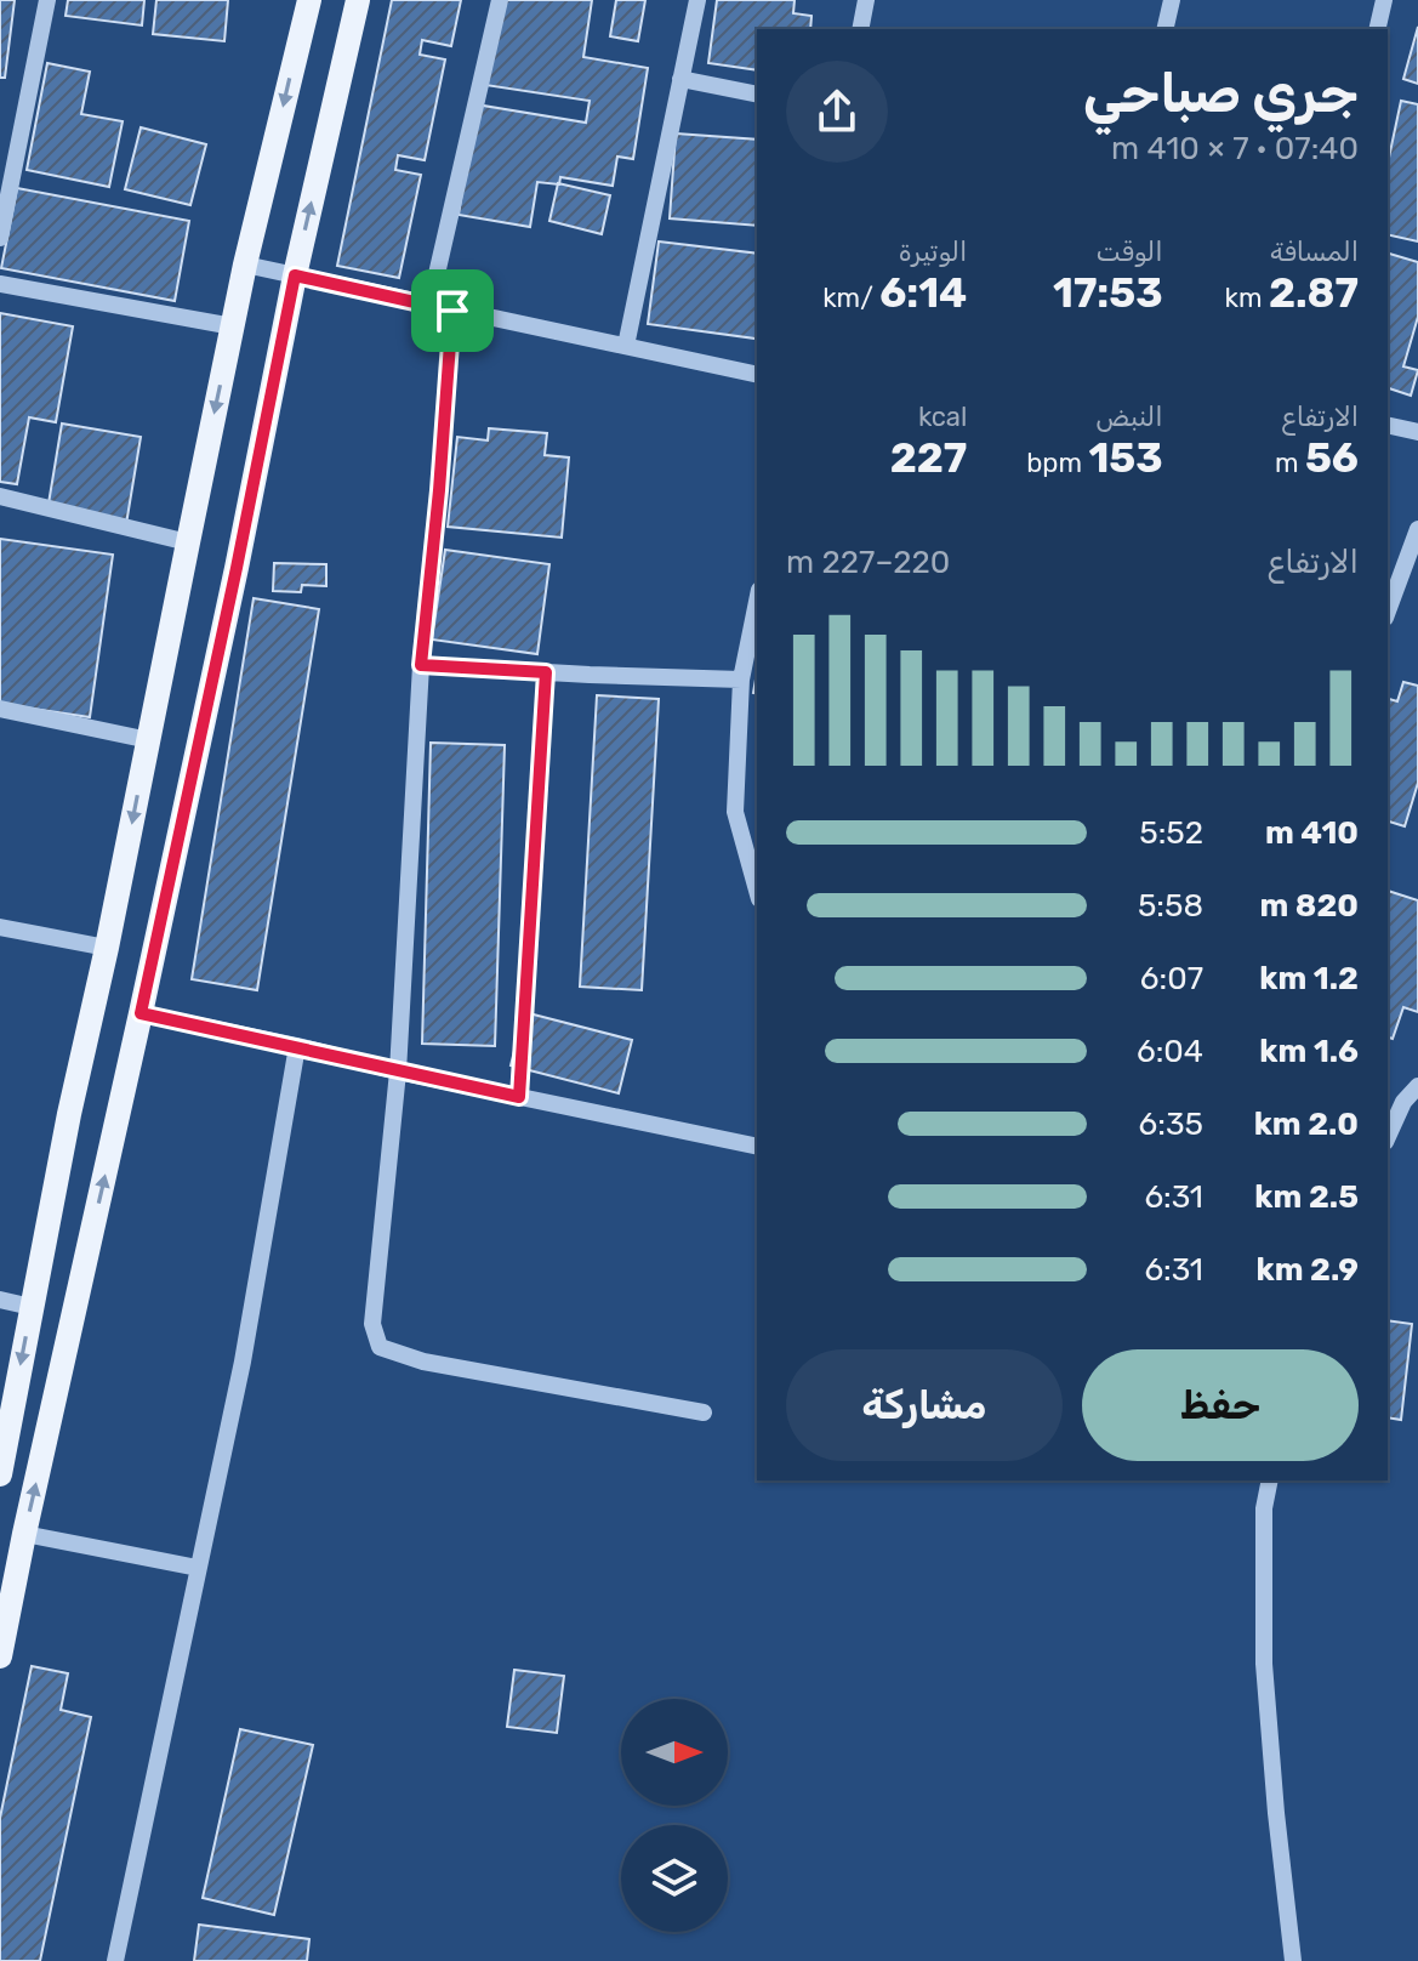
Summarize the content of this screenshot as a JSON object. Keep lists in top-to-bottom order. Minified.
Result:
{"north":"right","page":{"heading":["جري صباحي","07:40 · 7 × 410 m"],"stats":[["المسافة","2.87 km"],["الوقت","17:53"],["الوتيرة","6:14 /km"],["الارتفاع","56 m"],["النبض","153 bpm"],["kcal","227"]],"chart":["الارتفاع","220–227 m"],"list":[{"name":"410 m","note":"5:52"},{"name":"820 m","note":"5:58"},{"name":"1.2 km","note":"6:07"},{"name":"1.6 km","note":"6:04"},{"name":"2.0 km","note":"6:35"},{"name":"2.5 km","note":"6:31"},{"name":"2.9 km","note":"6:31"}],"buttons":["حفظ","مشاركة"]}}
